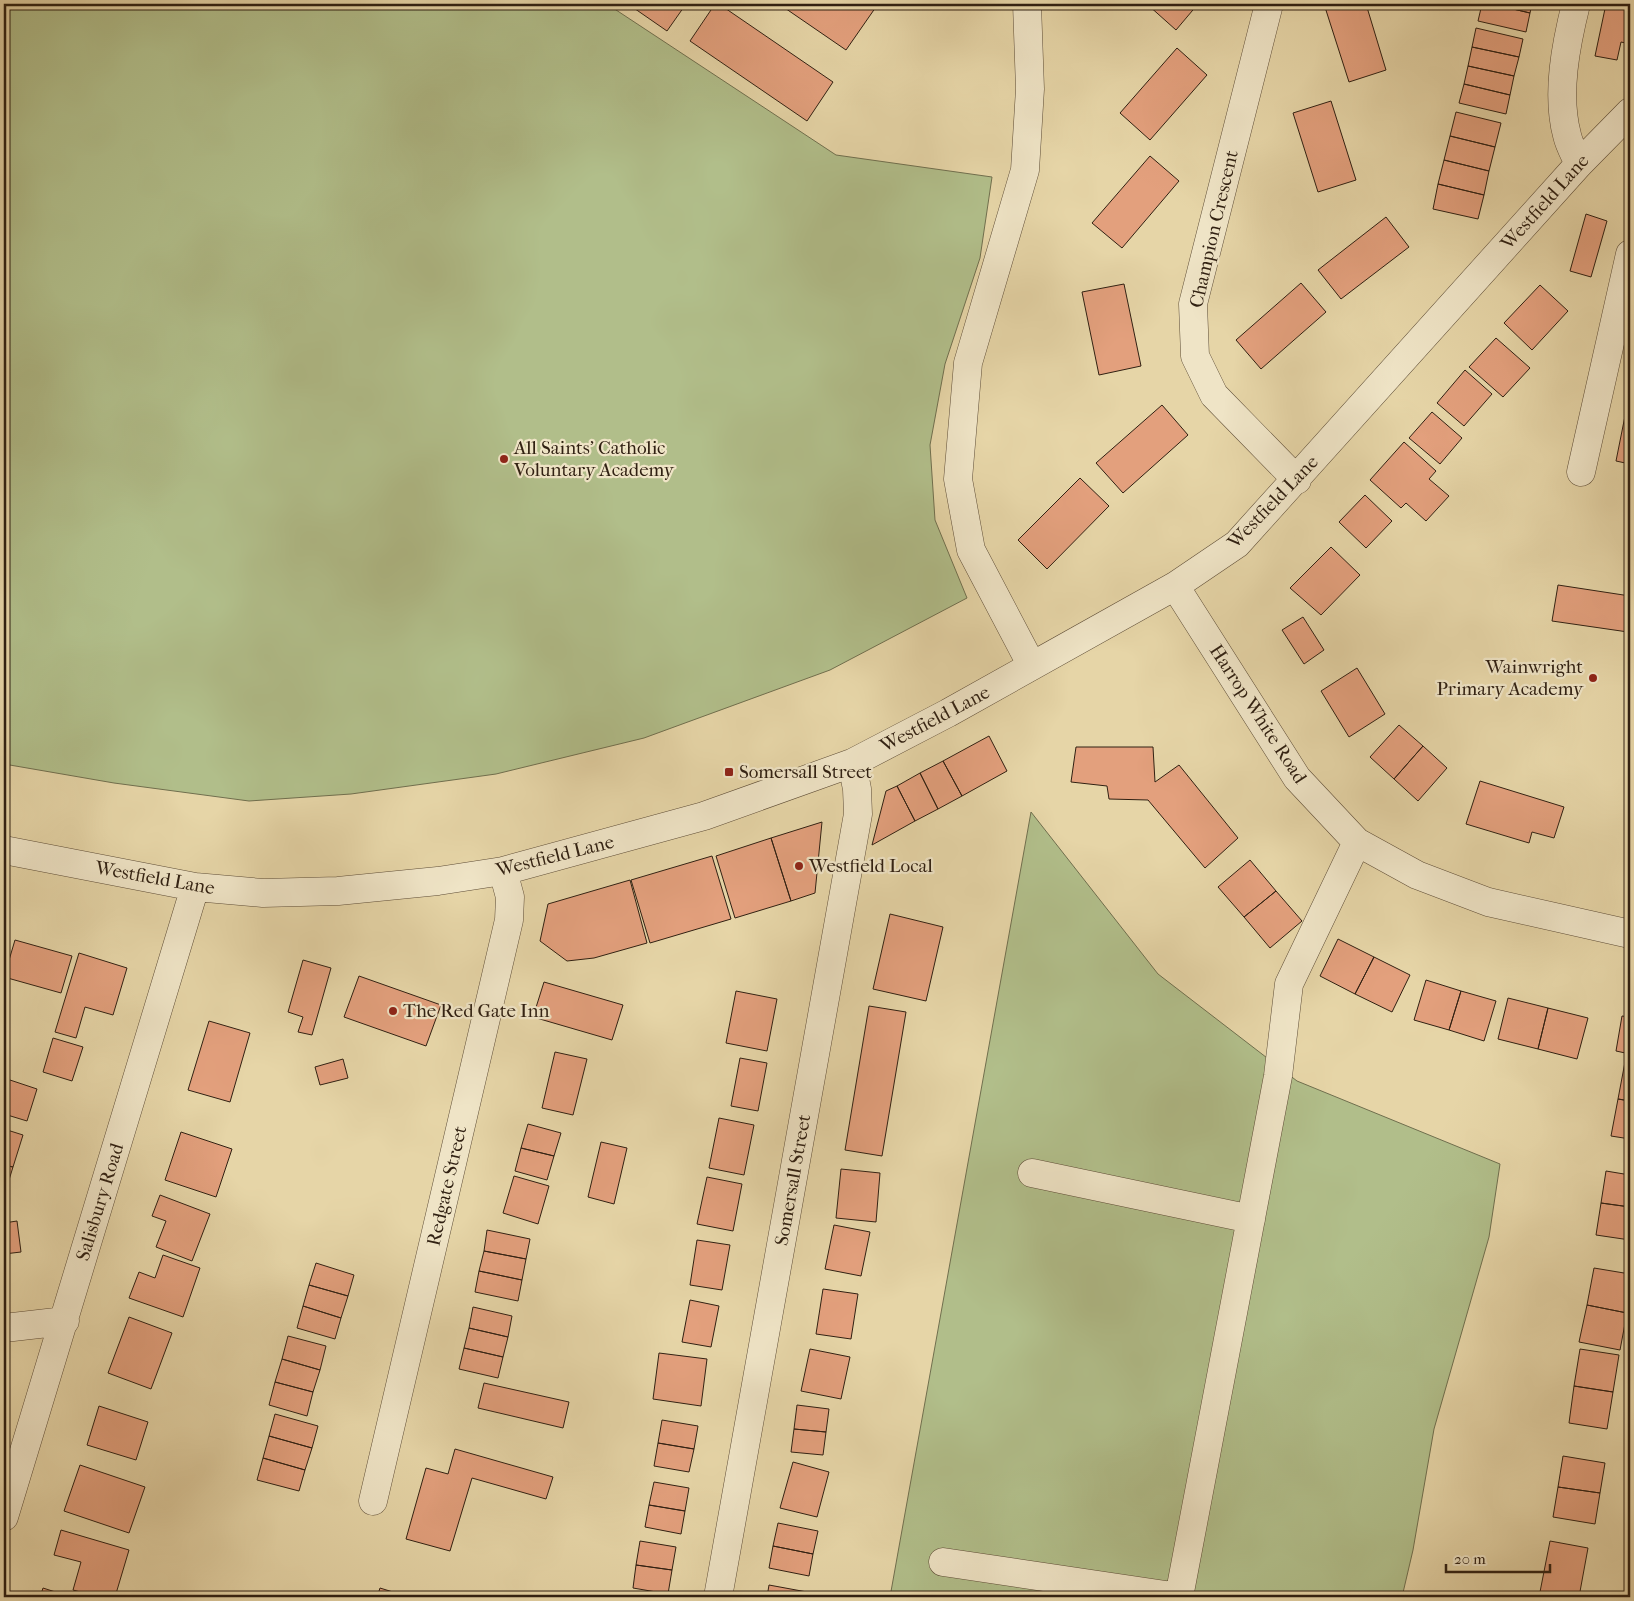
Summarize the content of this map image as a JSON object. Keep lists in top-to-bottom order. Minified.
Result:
{"streets":{"street":["Westfield Lane","Champion Crescent","Harrop White Road","Somersall Street","Redgate Street","Salisbury Road"]},"crossings":[["Westfield Lane","Champion Crescent"],["Westfield Lane","Harrop White Road"],["Westfield Lane","Somersall Street"],["Westfield Lane","Redgate Street"],["Westfield Lane","Salisbury Road"]],"places":{"other":["All Saints' Catholic Voluntary Academy","Wainwright Primary Academy","Westfield Local","The Red Gate Inn"],"transit":["Somersall Street"]},"scale_bar":"20 m"}
